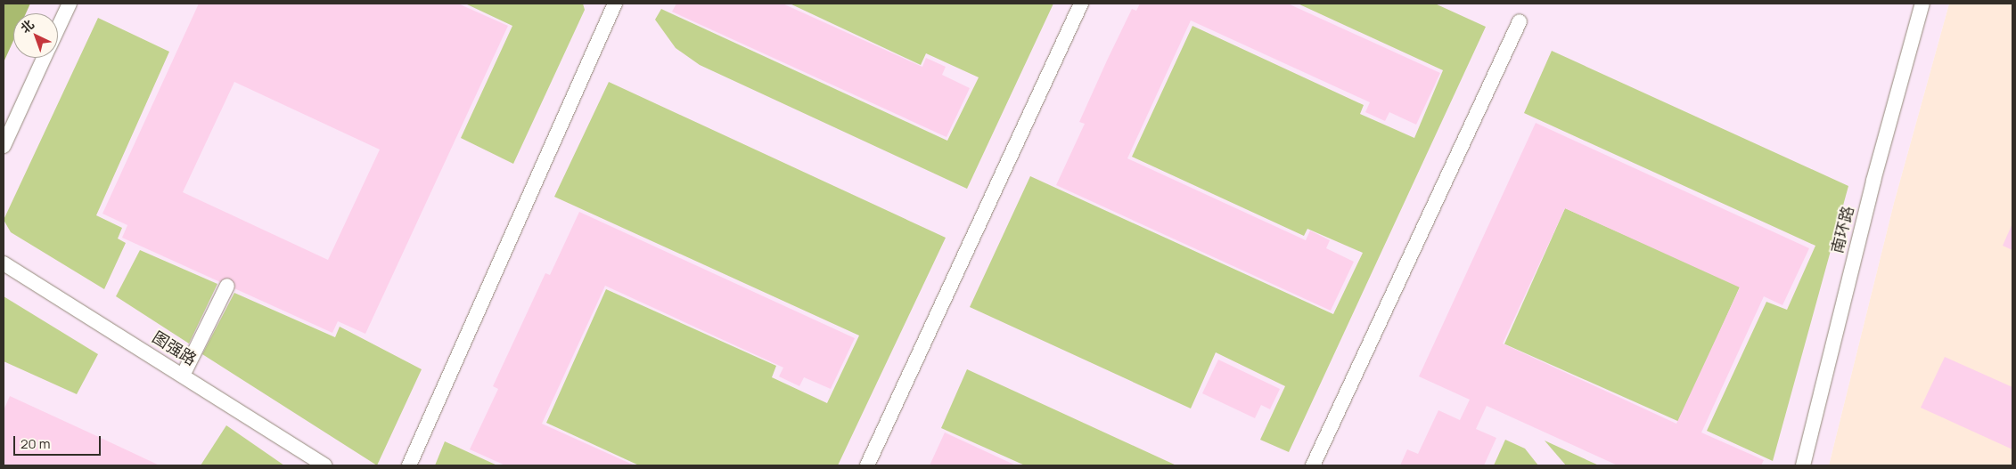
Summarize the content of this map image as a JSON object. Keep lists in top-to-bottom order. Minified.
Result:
{"streets":{"lane":["南环路","图强路"]},"scale_bar":"20 m","north":"top left"}
